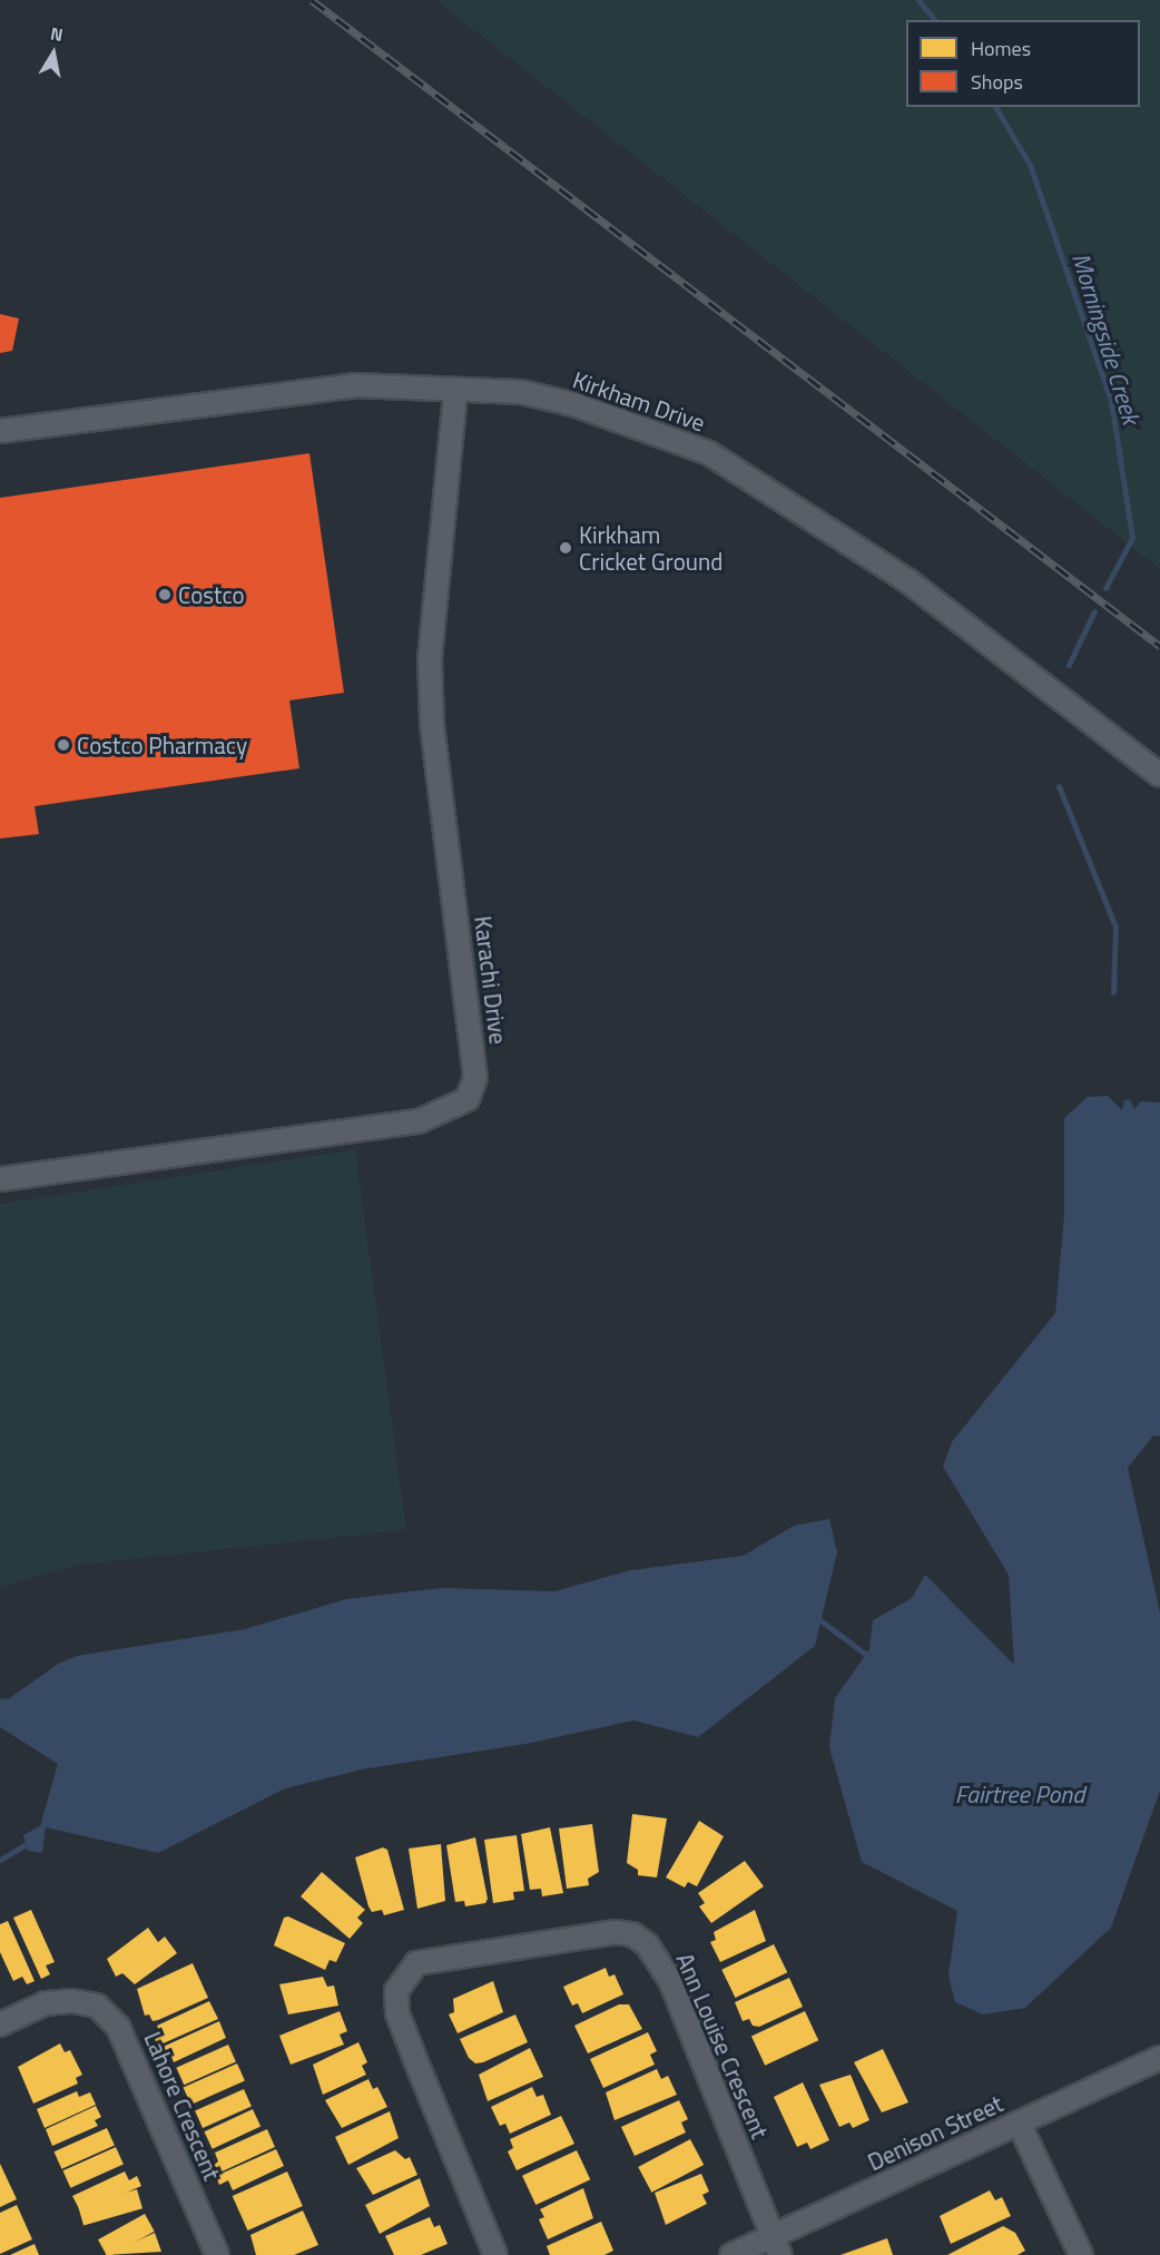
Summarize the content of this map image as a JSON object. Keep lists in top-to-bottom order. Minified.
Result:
{"streets":{"street":["Kirkham Drive","Karachi Drive","Ann Louise Crescent","Lahore Crescent","Denison Street"]},"crossings":[["Kirkham Drive","Karachi Drive"],["Ann Louise Crescent","Denison Street"]],"water":["Morningside Creek","Fairtree Pond"],"places":["Kirkham Cricket Ground","Costco","Costco Pharmacy"],"legend":["Homes","Shops"],"north":"top"}
